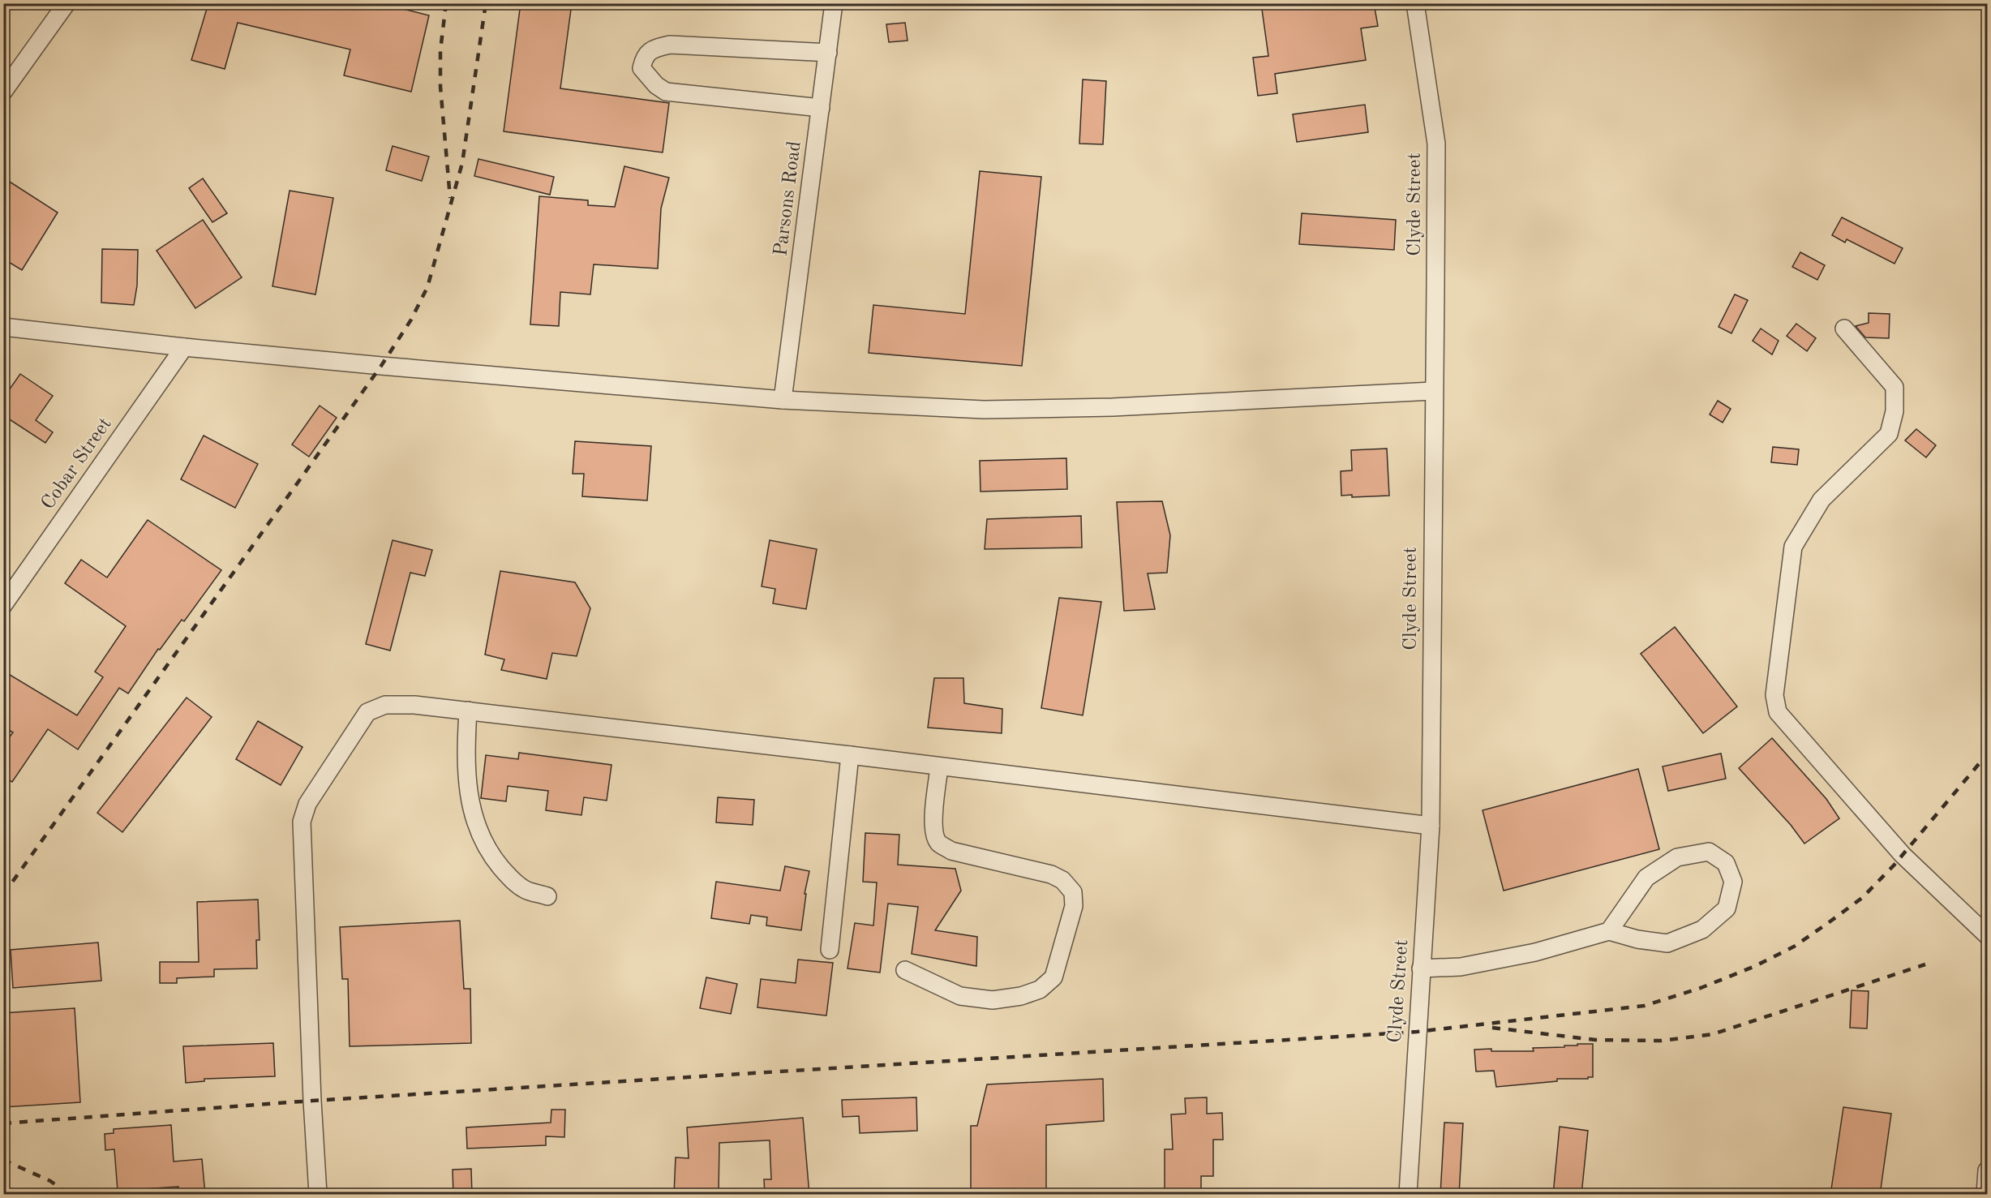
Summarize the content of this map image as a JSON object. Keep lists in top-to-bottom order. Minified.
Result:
{"streets":{"street":["Parsons Road","Clyde Street","Cobar Street"]}}
